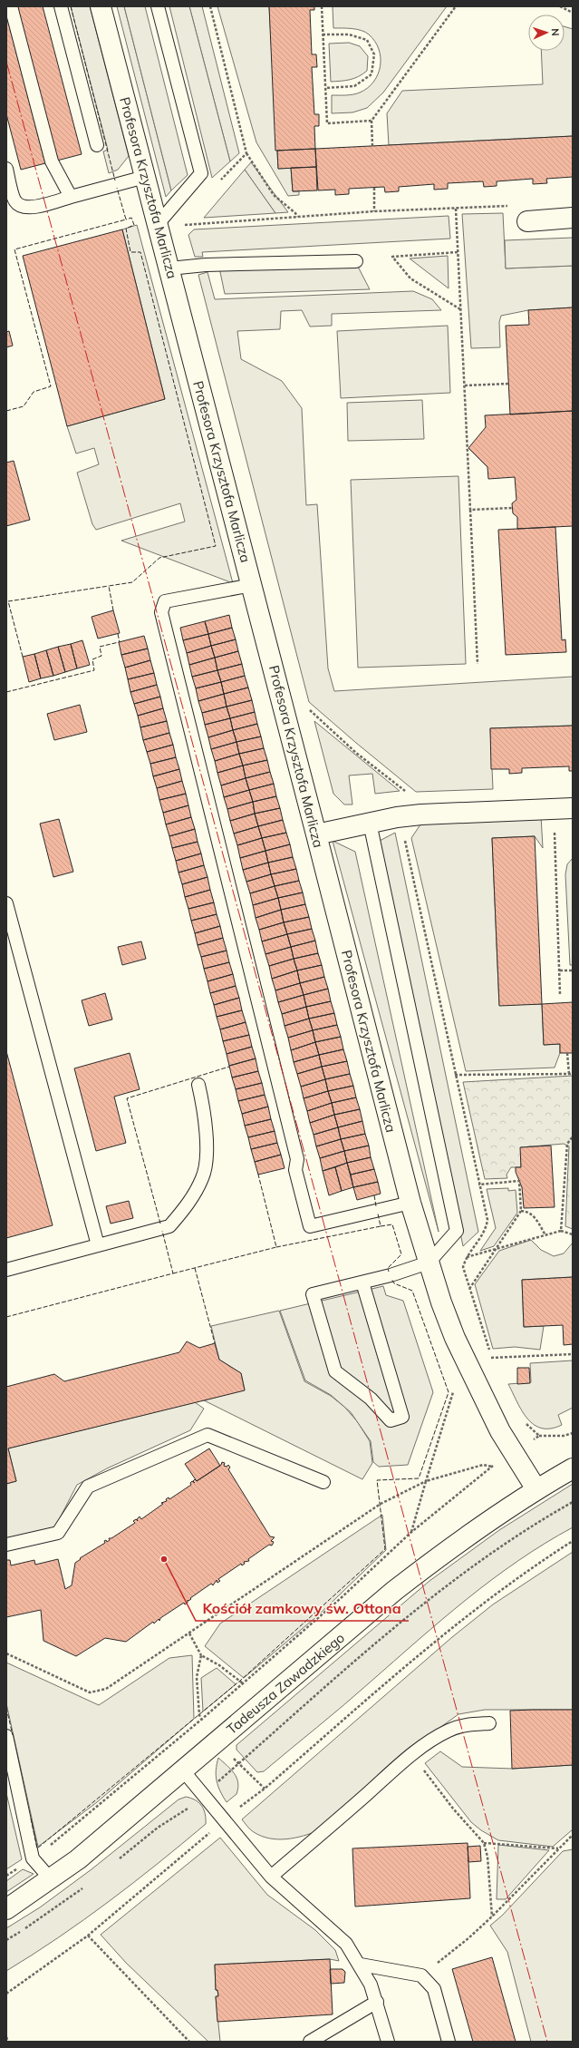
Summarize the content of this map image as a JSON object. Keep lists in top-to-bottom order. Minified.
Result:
{"streets":{"street":["Profesora Krzysztofa Marlicza","Tadeusza Zawadzkiego"]},"crossings":[["Profesora Krzysztofa Marlicza","Tadeusza Zawadzkiego"]],"places":["Kościół zamkowy św. Ottona"],"north":"right"}
